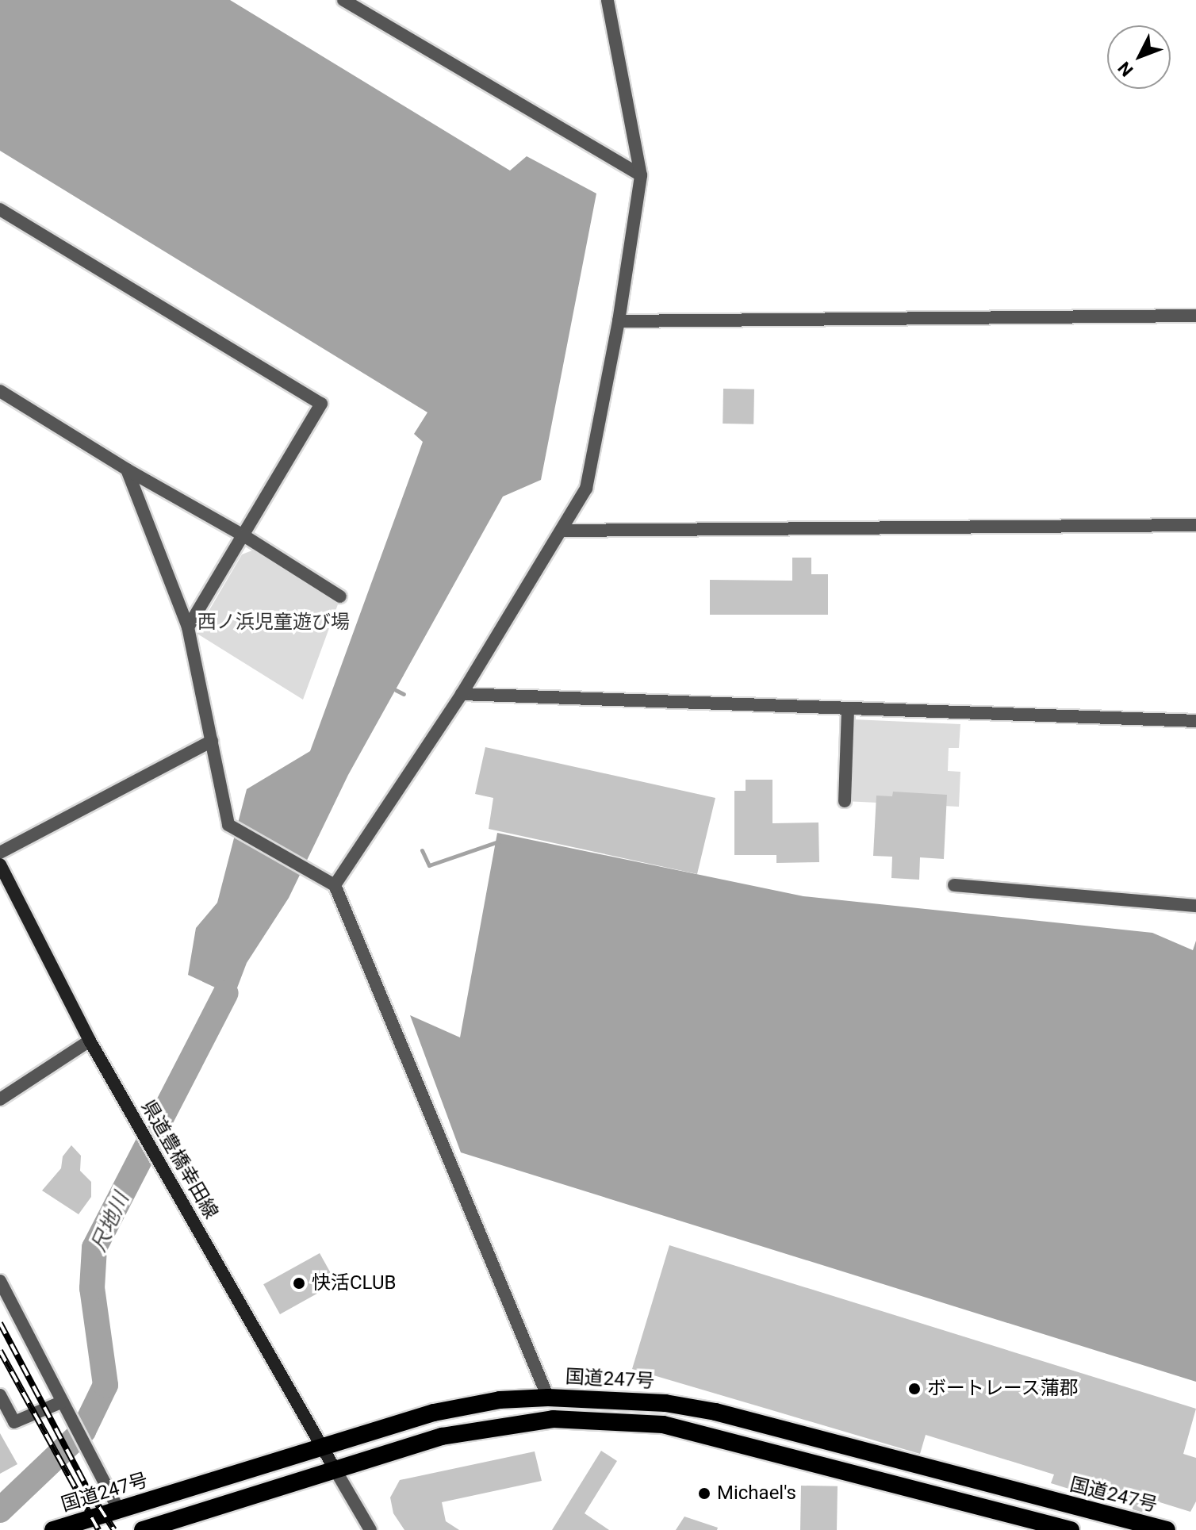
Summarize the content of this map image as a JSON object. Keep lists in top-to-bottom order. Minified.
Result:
{"streets":{"highway":["国道247号"],"main road":["県道豊橋幸田線"]},"crossings":[["県道豊橋幸田線","国道247号"]],"water":["尺地川"],"parks":["西ノ浜児童遊び場"],"places":["快活CLUB","ボートレース蒲郡","Michael's"],"north":"bottom left"}
